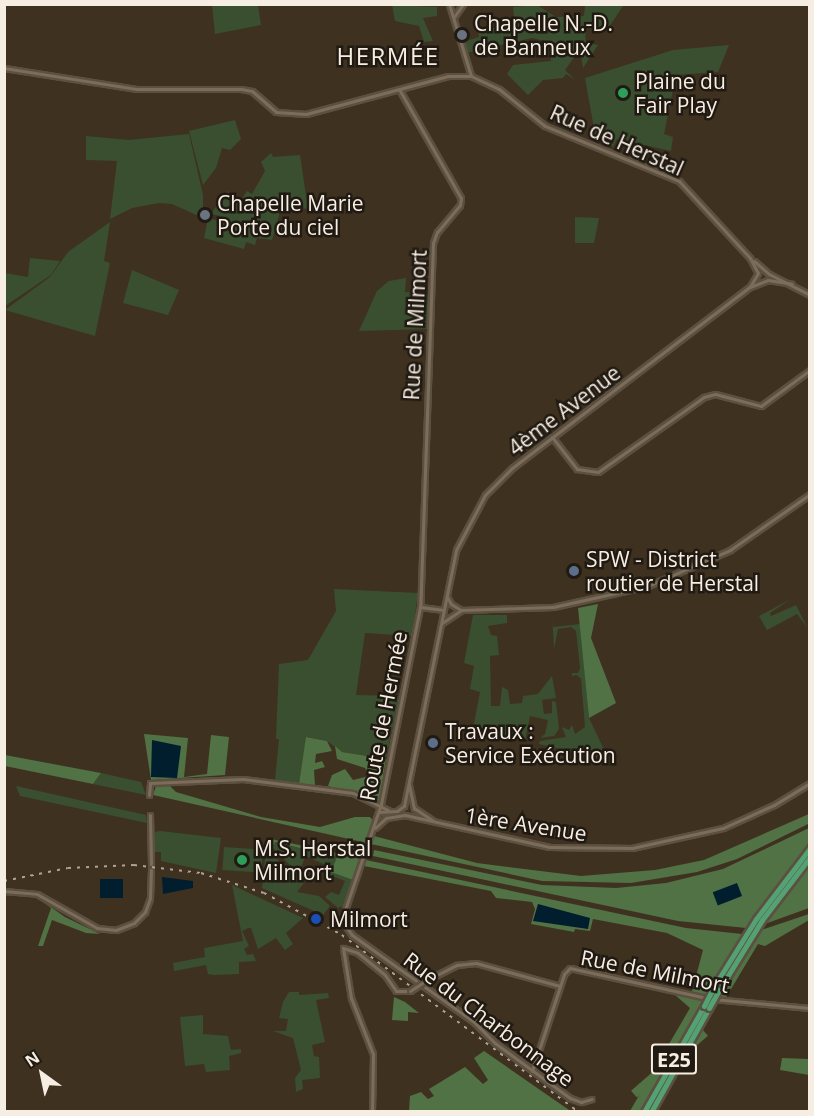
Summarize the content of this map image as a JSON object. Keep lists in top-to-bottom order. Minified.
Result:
{"streets":{"highway":["E25"],"street":["Rue de Herstal","Rue de Milmort","4ème Avenue","Route de Hermée","1ère Avenue","Rue du Charbonnage"]},"crossings":[["Rue de Milmort","Route de Hermée"],["4ème Avenue","1ère Avenue"],["Route de Hermée","Rue du Charbonnage"]],"districts":["HERMÉE"],"places":["Chapelle N.-D. de Banneux","Plaine du Fair Play","Chapelle Marie Porte du ciel","SPW - District routier de Herstal","Travaux : Service Exécution","M.S. Herstal Milmort","Milmort"],"north":"top left"}
